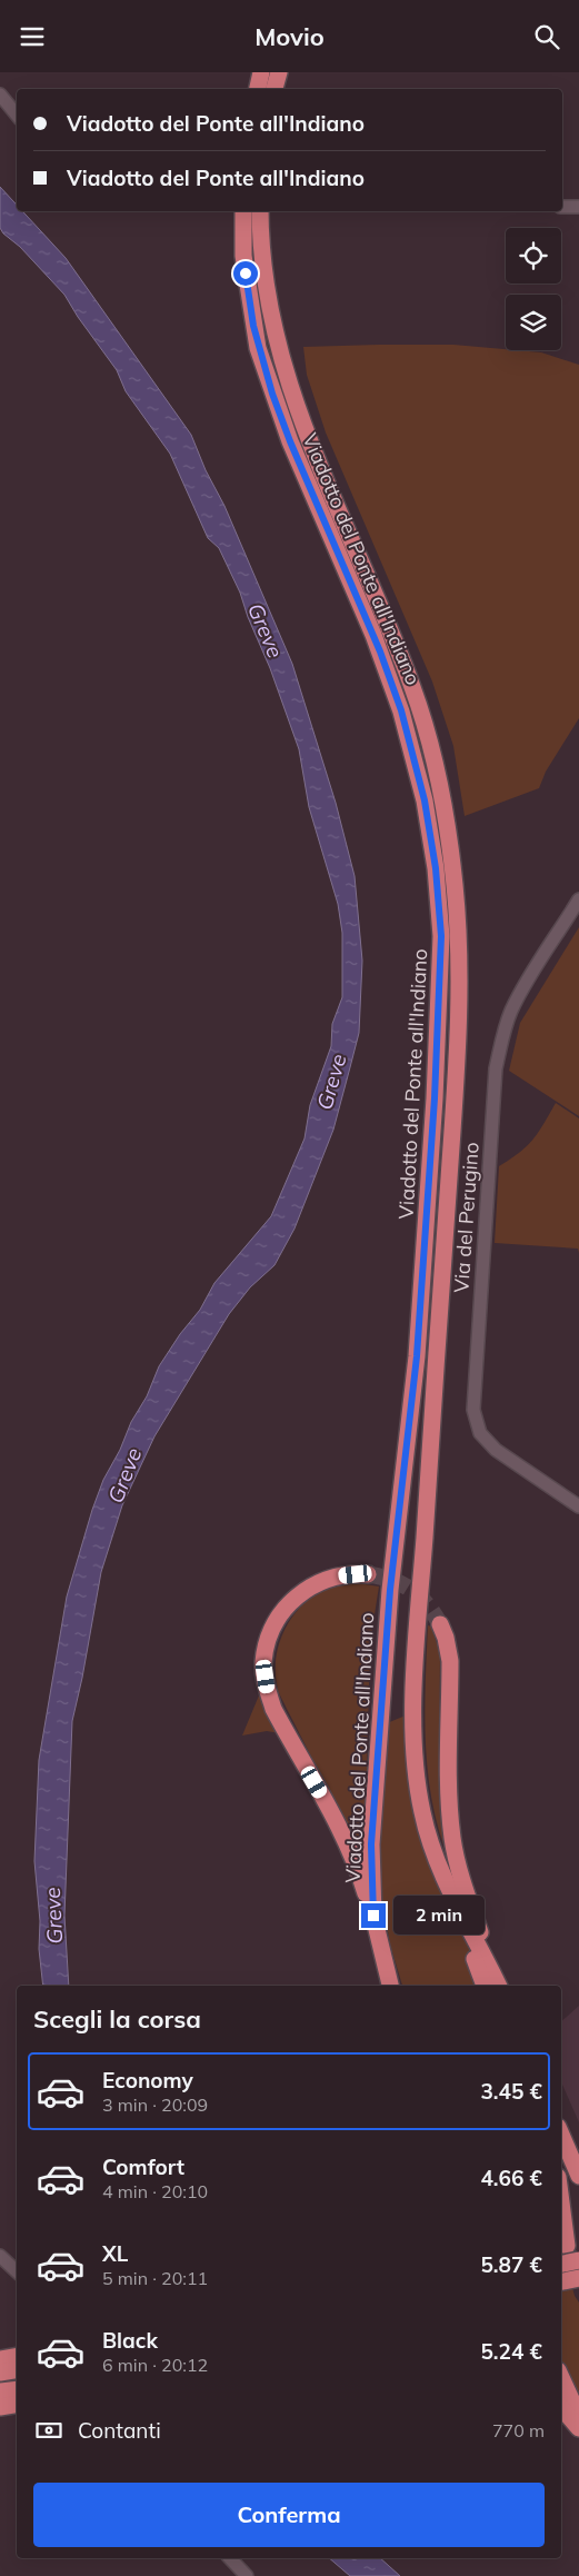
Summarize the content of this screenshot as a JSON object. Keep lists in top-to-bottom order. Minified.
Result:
{"streets":{"highway":["Viadotto del Ponte all'Indiano"],"street":["Via del Perugino"]},"water":["Greve"],"page":{"header":"Movio","banner":["Viadotto del Ponte all'Indiano","Viadotto del Ponte all'Indiano"],"bubble":"2 min","heading":"Scegli la corsa","list":[{"name":"Economy","note":"3 min · 20:09","value":"3.45 €"},{"name":"Comfort","note":"4 min · 20:10","value":"4.66 €"},{"name":"XL","note":"5 min · 20:11","value":"5.87 €"},{"name":"Black","note":"6 min · 20:12","value":"5.24 €"}],"pay":["Contanti","770 m"],"buttons":"Conferma"}}
